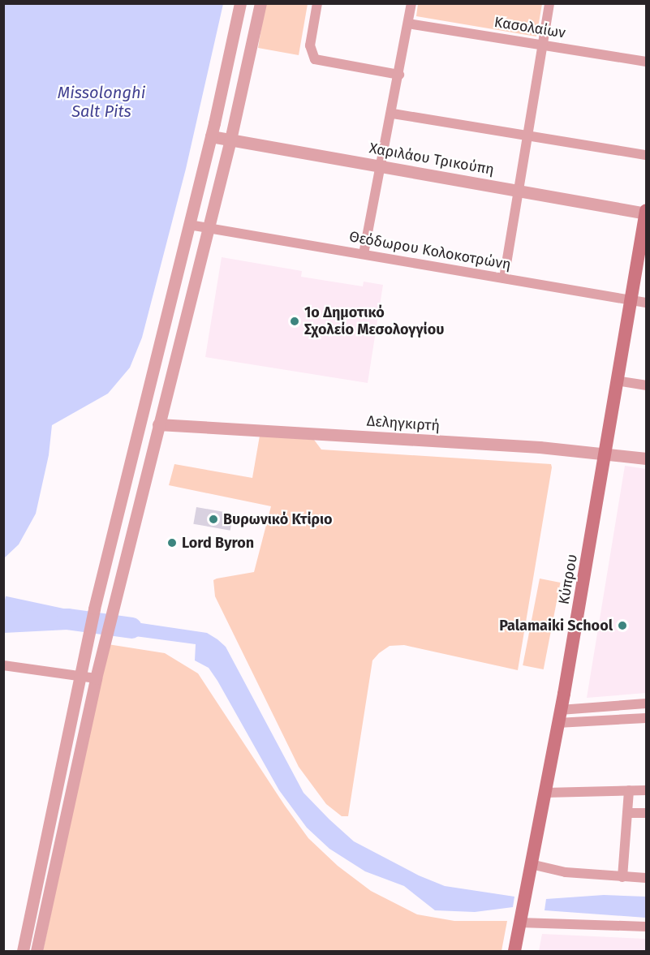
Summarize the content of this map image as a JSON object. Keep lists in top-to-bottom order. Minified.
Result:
{"streets":{"main road":["Κύπρου"],"street":["Κασολαίων","Χαριλάου Τρικούπη","Θεόδωρου Κολοκοτρώνη","Δεληγκιρτή"]},"crossings":[["Χαριλάου Τρικούπη","Κύπρου"],["Θεόδωρου Κολοκοτρώνη","Κύπρου"],["Δεληγκιρτή","Κύπρου"]],"water":["Missolonghi Salt Pits"],"places":["1ο Δημοτικό Σχολείο Μεσολογγίου","Βυρωνικό Κτίριο","Lord Byron","Palamaiki School"]}
